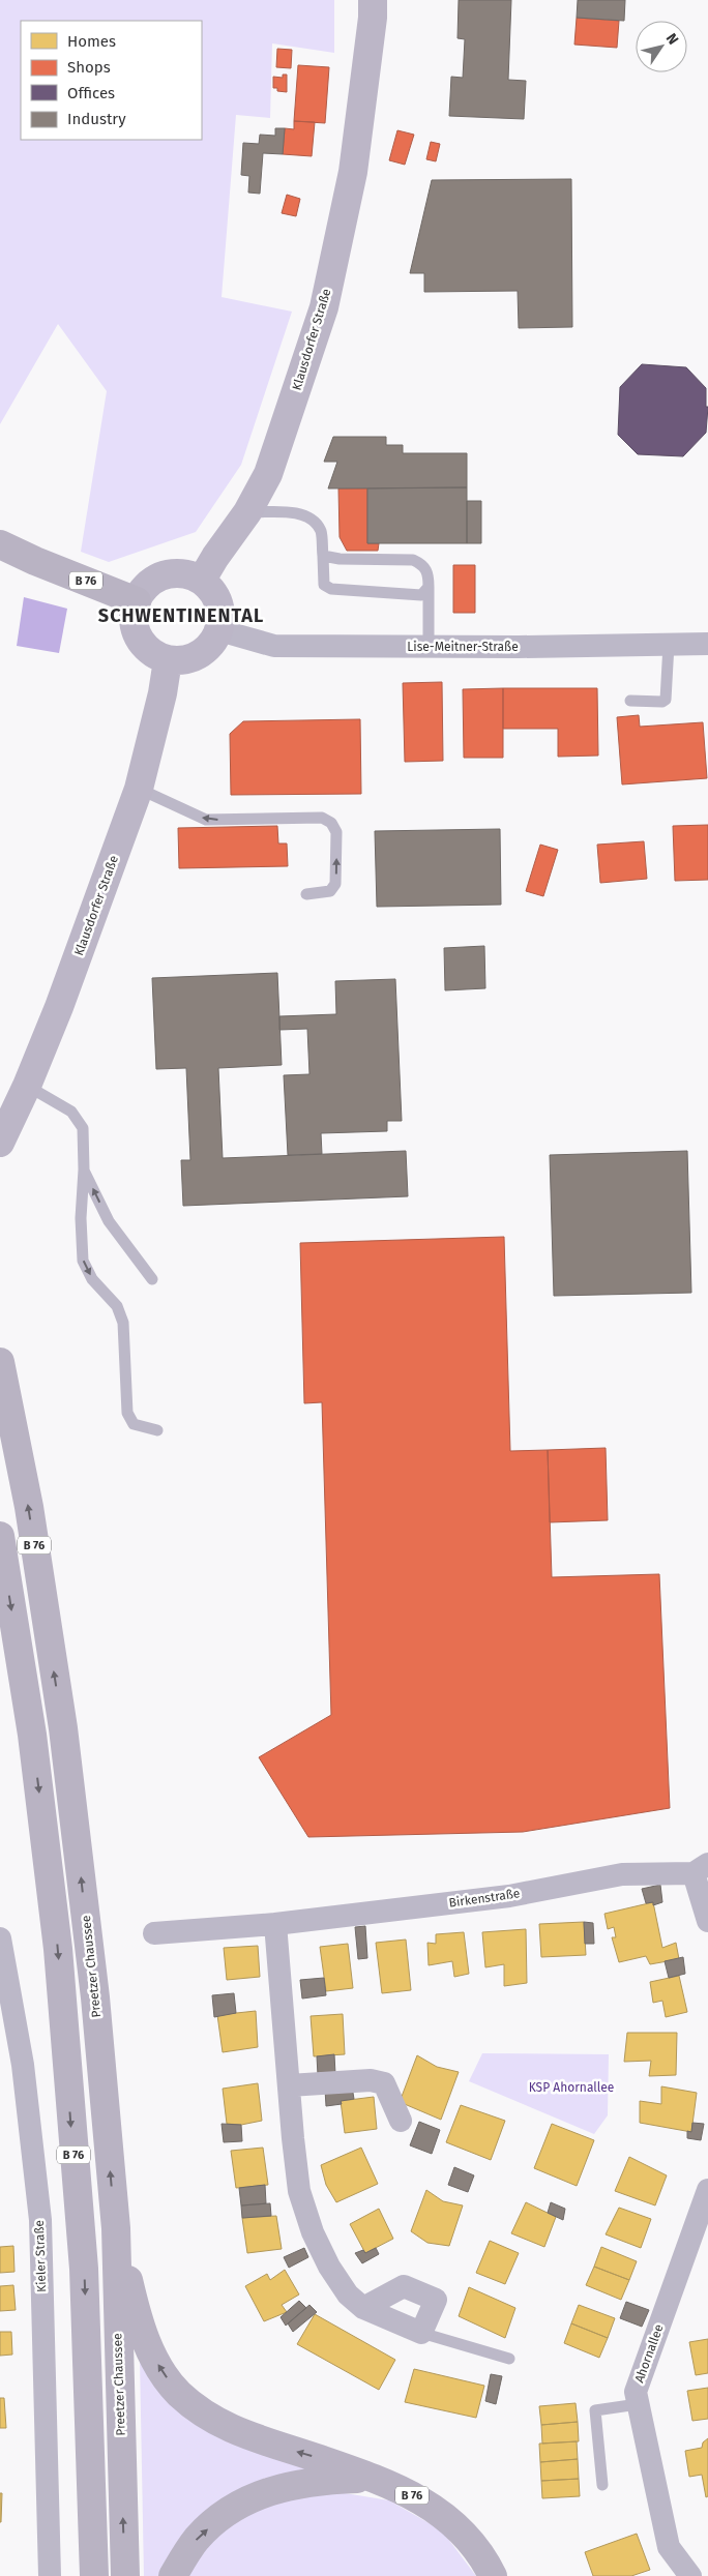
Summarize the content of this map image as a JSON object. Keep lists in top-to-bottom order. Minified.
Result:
{"streets":{"highway":["B 76","Preetzer Chaussee"],"street":["Klausdorfer Straße","Lise-Meitner-Straße","Birkenstraße","Kieler Straße","Ahornallee"]},"crossings":[["Klausdorfer Straße","B 76"],["Klausdorfer Straße","Lise-Meitner-Straße"],["B 76","Lise-Meitner-Straße"],["B 76","Preetzer Chaussee"]],"districts":["SCHWENTINENTAL"],"parks":["KSP Ahornallee"],"legend":["Homes","Shops","Offices","Industry"],"north":"top right"}
